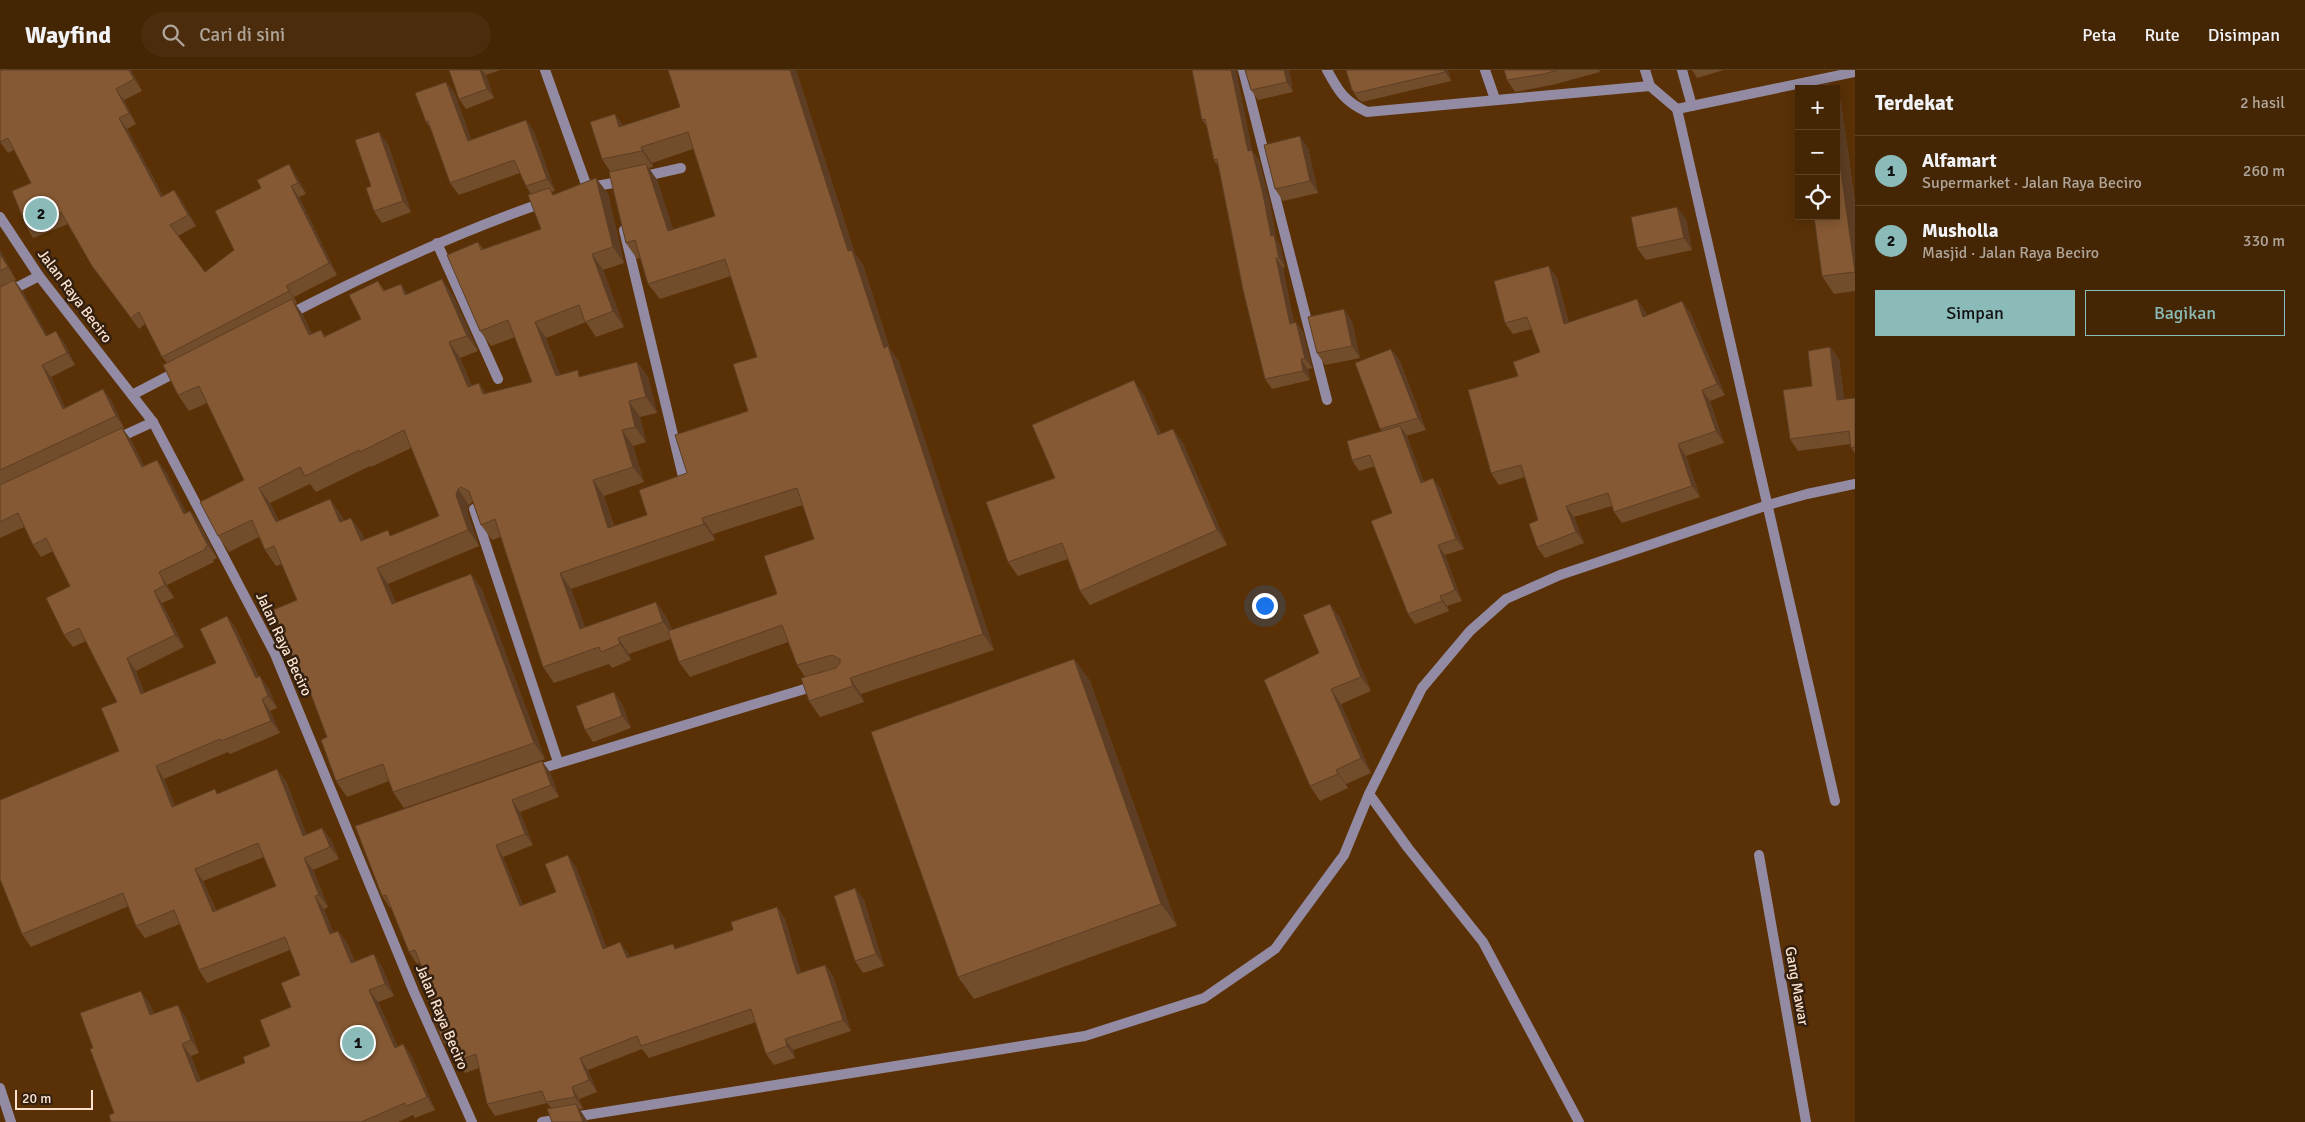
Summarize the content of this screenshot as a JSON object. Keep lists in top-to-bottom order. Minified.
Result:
{"streets":{"street":["Jalan Raya Beciro","Gang Mawar"]},"scale_bar":"20 m","page":{"header":"Wayfind","search":"Cari di sini","nav":["Peta","Rute","Disimpan"],"heading":["Terdekat","2 hasil"],"map_buttons":["+","−"],"list":[{"mark":"1","name":"Alfamart","note":"Supermarket · Jalan Raya Beciro","value":"260 m"},{"mark":"2","name":"Musholla","note":"Masjid · Jalan Raya Beciro","value":"330 m"}],"pins":["2","1"],"buttons":["Simpan","Bagikan"],"scale":"20 m"}}
